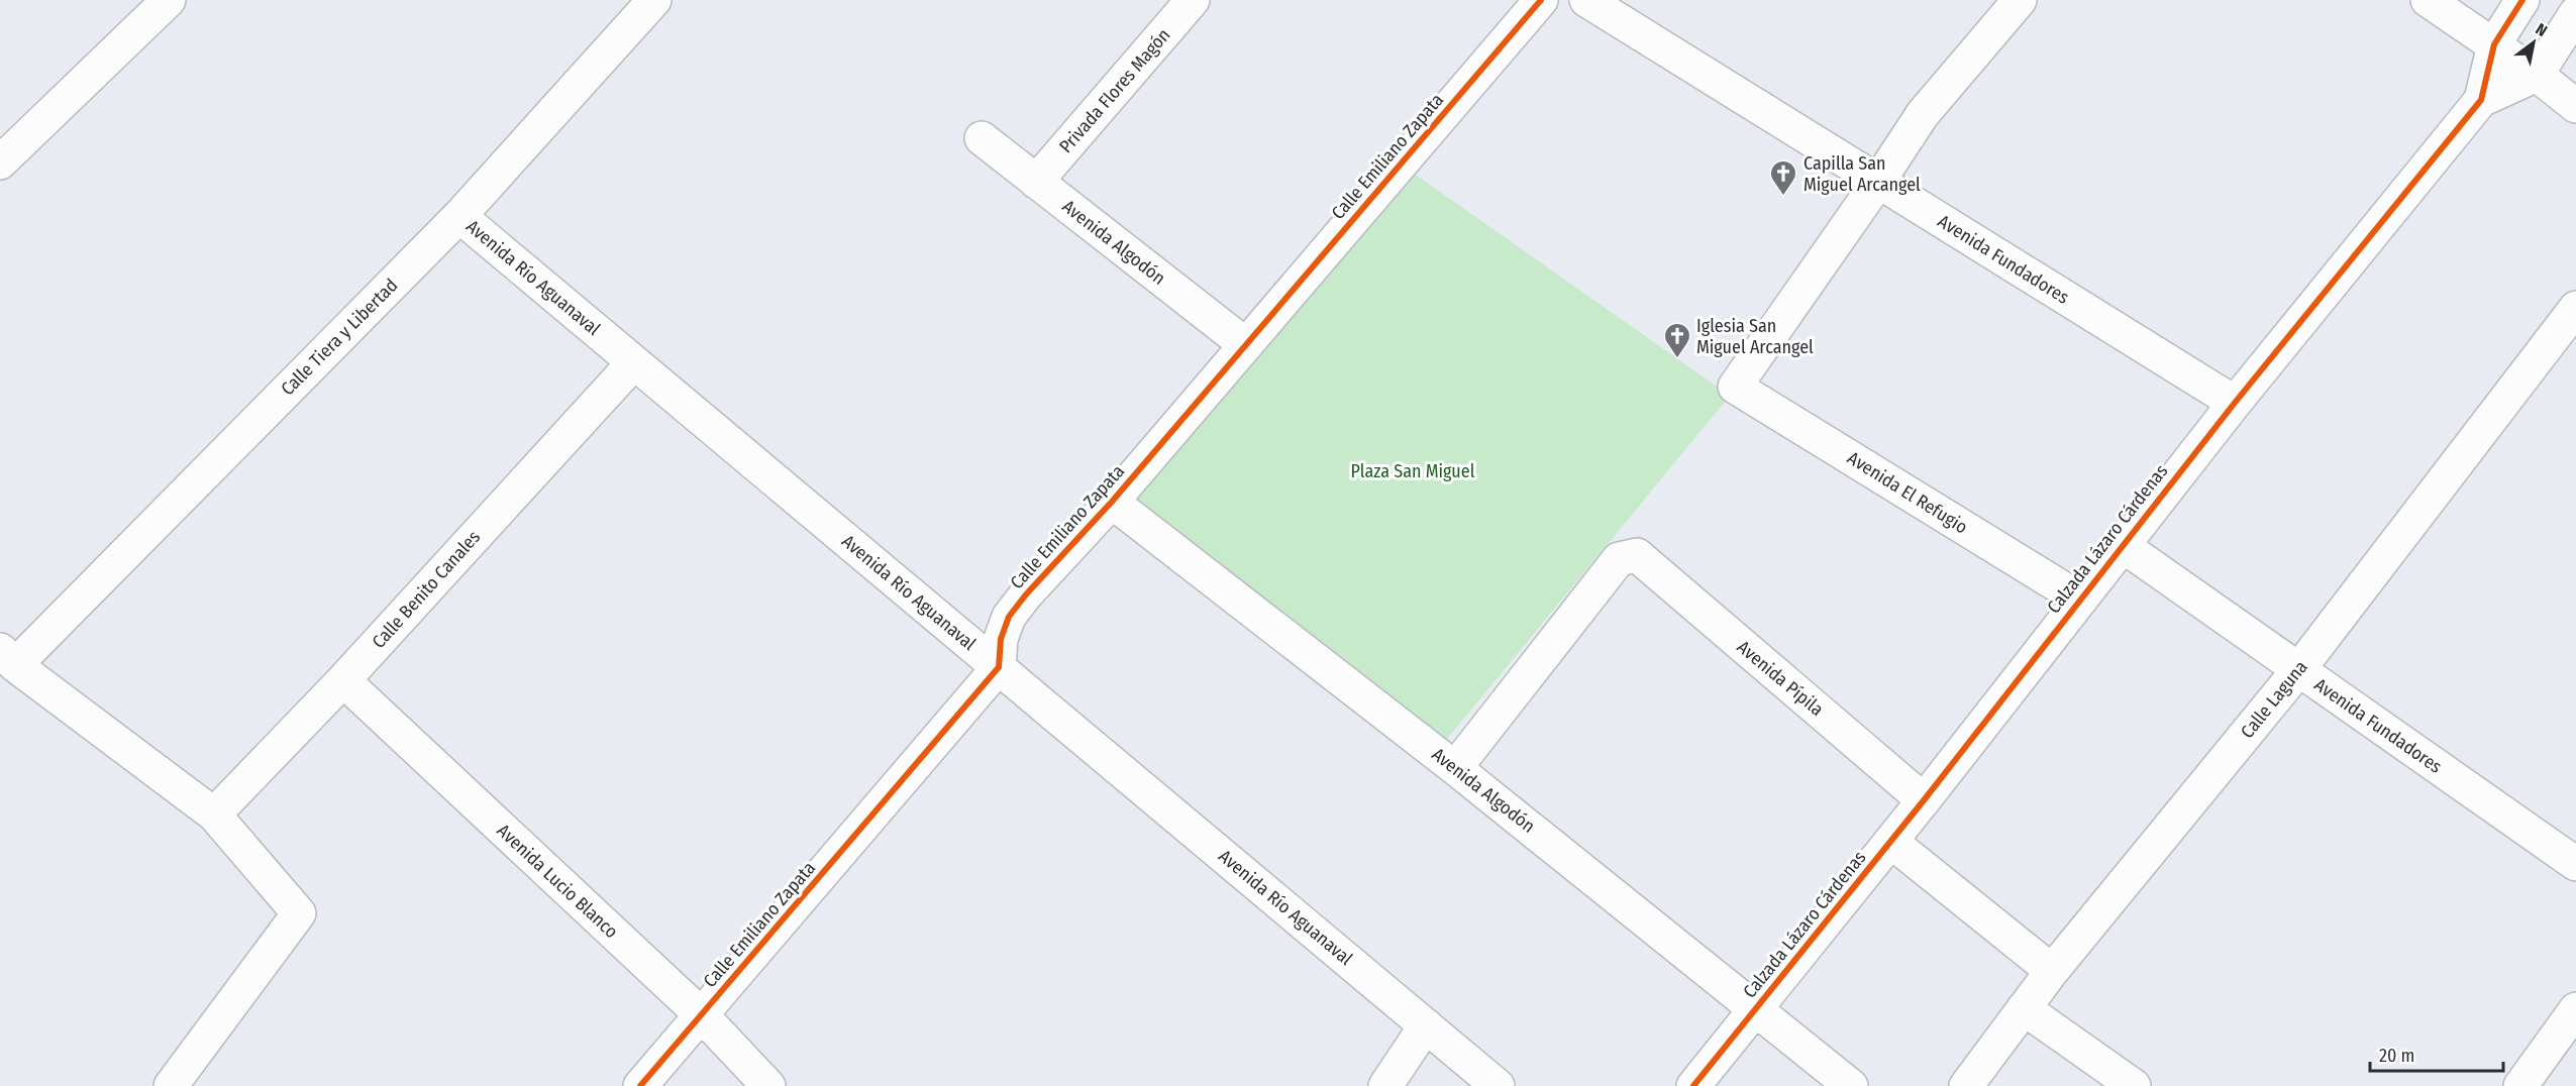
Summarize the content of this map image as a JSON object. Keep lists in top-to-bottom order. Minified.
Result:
{"streets":{"street":["Privada Flores Magón","Calle Emiliano Zapata","Avenida Algodón","Avenida Fundadores","Avenida Río Aguanaval","Calle Tiera y Libertad","Avenida El Refugio","Calzada Lázaro Cárdenas","Calle Benito Canales","Avenida Pípila","Calle Laguna","Avenida Lucio Blanco"]},"crossings":[["Privada Flores Magón","Avenida Algodón"],["Calle Emiliano Zapata","Avenida Algodón"],["Calle Emiliano Zapata","Avenida Río Aguanaval"],["Calle Emiliano Zapata","Avenida Lucio Blanco"],["Avenida Algodón","Calzada Lázaro Cárdenas"],["Avenida Algodón","Avenida Pípila"],["Avenida Fundadores","Avenida El Refugio"],["Avenida Fundadores","Calzada Lázaro Cárdenas"],["Avenida Fundadores","Calle Laguna"],["Avenida Río Aguanaval","Calle Tiera y Libertad"],["Avenida Río Aguanaval","Calle Benito Canales"],["Avenida El Refugio","Calzada Lázaro Cárdenas"],["Calzada Lázaro Cárdenas","Avenida Pípila"],["Calle Benito Canales","Avenida Lucio Blanco"]],"parks":["Plaza San Miguel"],"places":{"church":["Capilla San Miguel Arcangel","Iglesia San Miguel Arcangel"]},"scale_bar":"20 m","north":"top right"}
